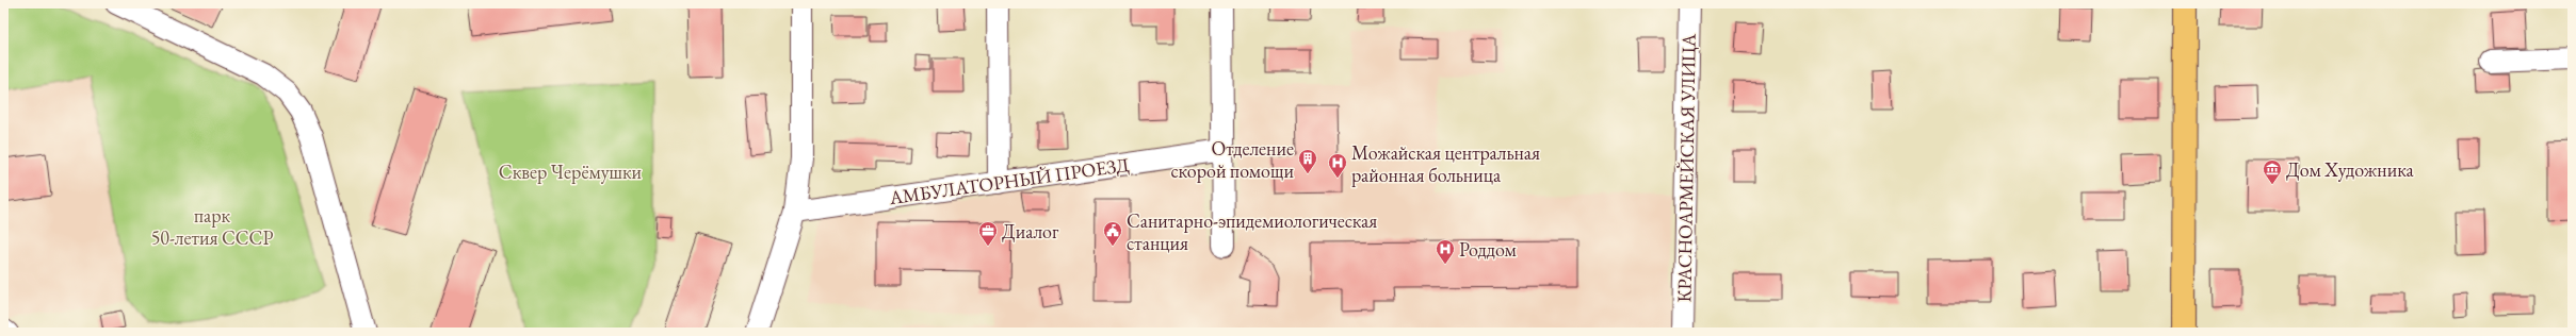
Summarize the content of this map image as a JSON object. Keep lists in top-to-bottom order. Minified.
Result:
{"streets":{"street":["КРАСНОАРМЕЙСКАЯ УЛИЦА","АМБУЛАТОРНЫЙ ПРОЕЗД"]},"parks":["Сквер Черёмушки","парк 50-летия СССР"],"places":{"building":["Отделение скорой помощи"],"hospital":["Можайская центральная районная больница","Роддом"],"museum":["Дом Художника"],"office":["Диалог"],"public building":["Санитарно-эпидемиологическая станция"]}}
